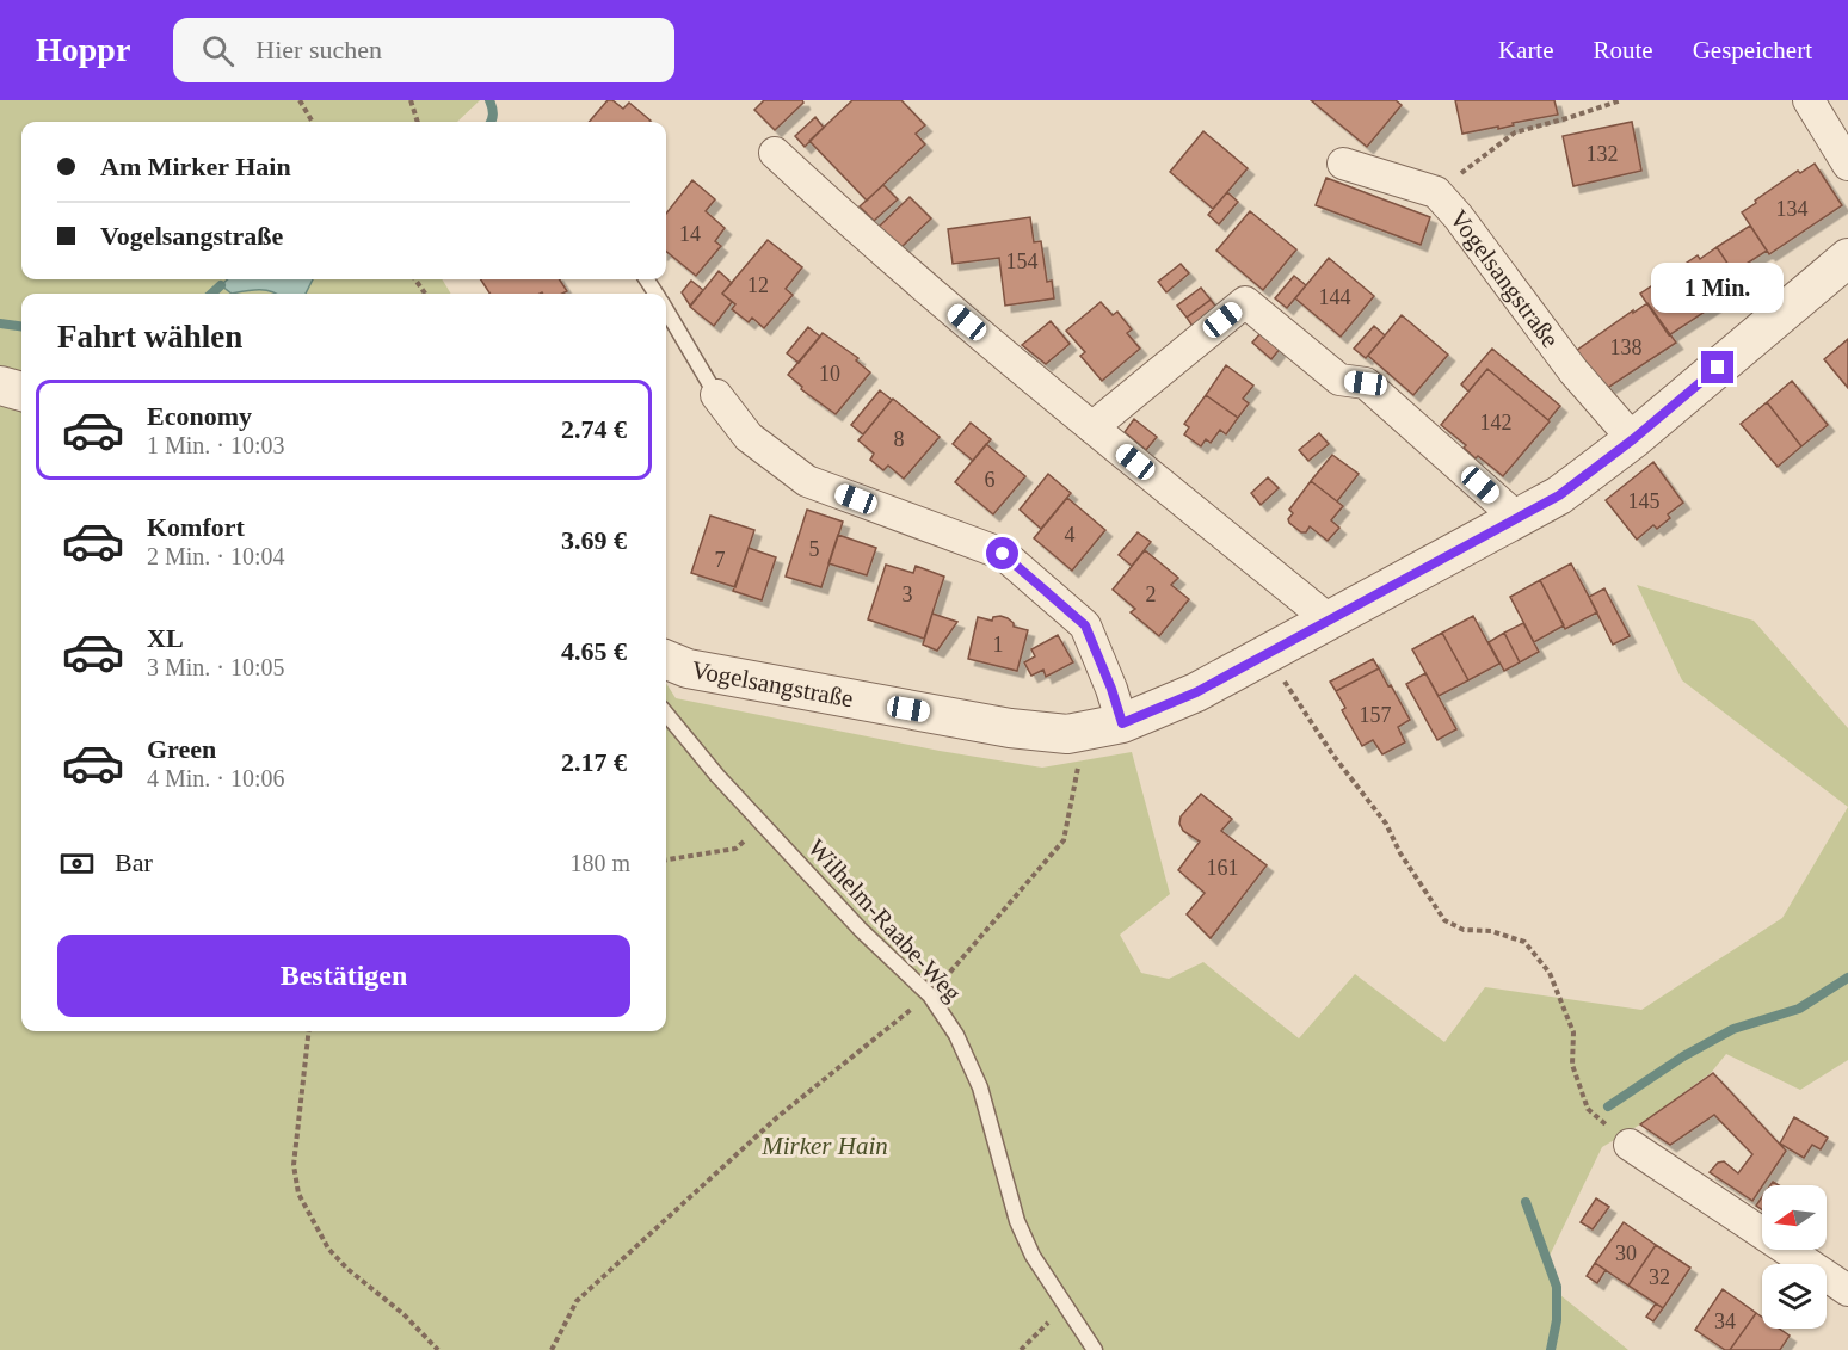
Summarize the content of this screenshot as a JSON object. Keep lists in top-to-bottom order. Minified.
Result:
{"streets":{"street":["Vogelsangstraße"],"lane":["Wilhelm-Raabe-Weg"]},"parks":["Mirker Hain"],"house_numbers":["132","134","14","154","12","144","138","10","142","8","6","145","4","5","7","3","2","1","157","161","30","32","34"],"north":"left","page":{"header":"Hoppr","search":"Hier suchen","nav":["Karte","Route","Gespeichert"],"banner":["Am Mirker Hain","Vogelsangstraße"],"bubble":"1 Min.","heading":"Fahrt wählen","list":[{"name":"Economy","note":"1 Min. · 10:03","value":"2.74 €"},{"name":"Komfort","note":"2 Min. · 10:04","value":"3.69 €"},{"name":"XL","note":"3 Min. · 10:05","value":"4.65 €"},{"name":"Green","note":"4 Min. · 10:06","value":"2.17 €"}],"pay":["Bar","180 m"],"buttons":"Bestätigen"}}
